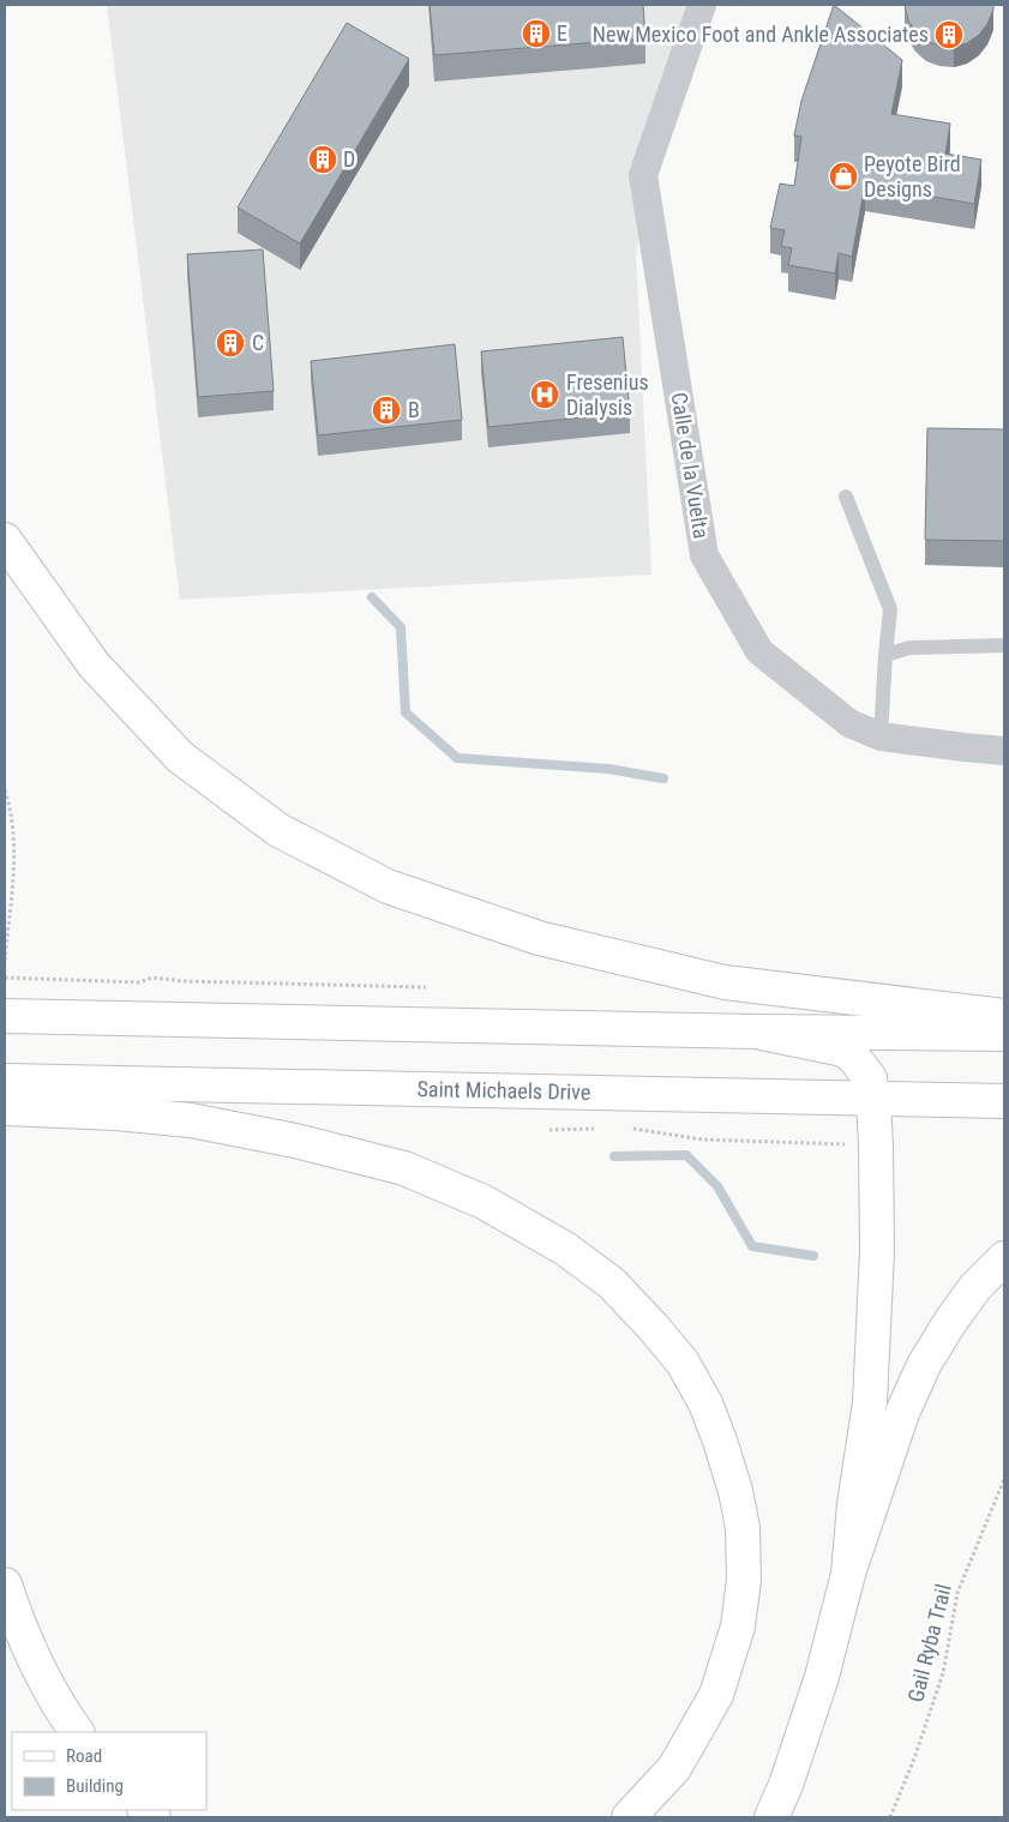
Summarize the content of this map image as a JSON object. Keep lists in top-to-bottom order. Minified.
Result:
{"streets":{"main road":["Saint Michaels Drive"],"street":["Calle de la Vuelta"],"path":["Gail Ryba Trail"]},"places":{"building":["E","New Mexico Foot and Ankle Associates","D","C","B"],"shop":["Peyote Bird Designs"],"hospital":["Fresenius Dialysis"]},"legend":["Road","Building"]}
